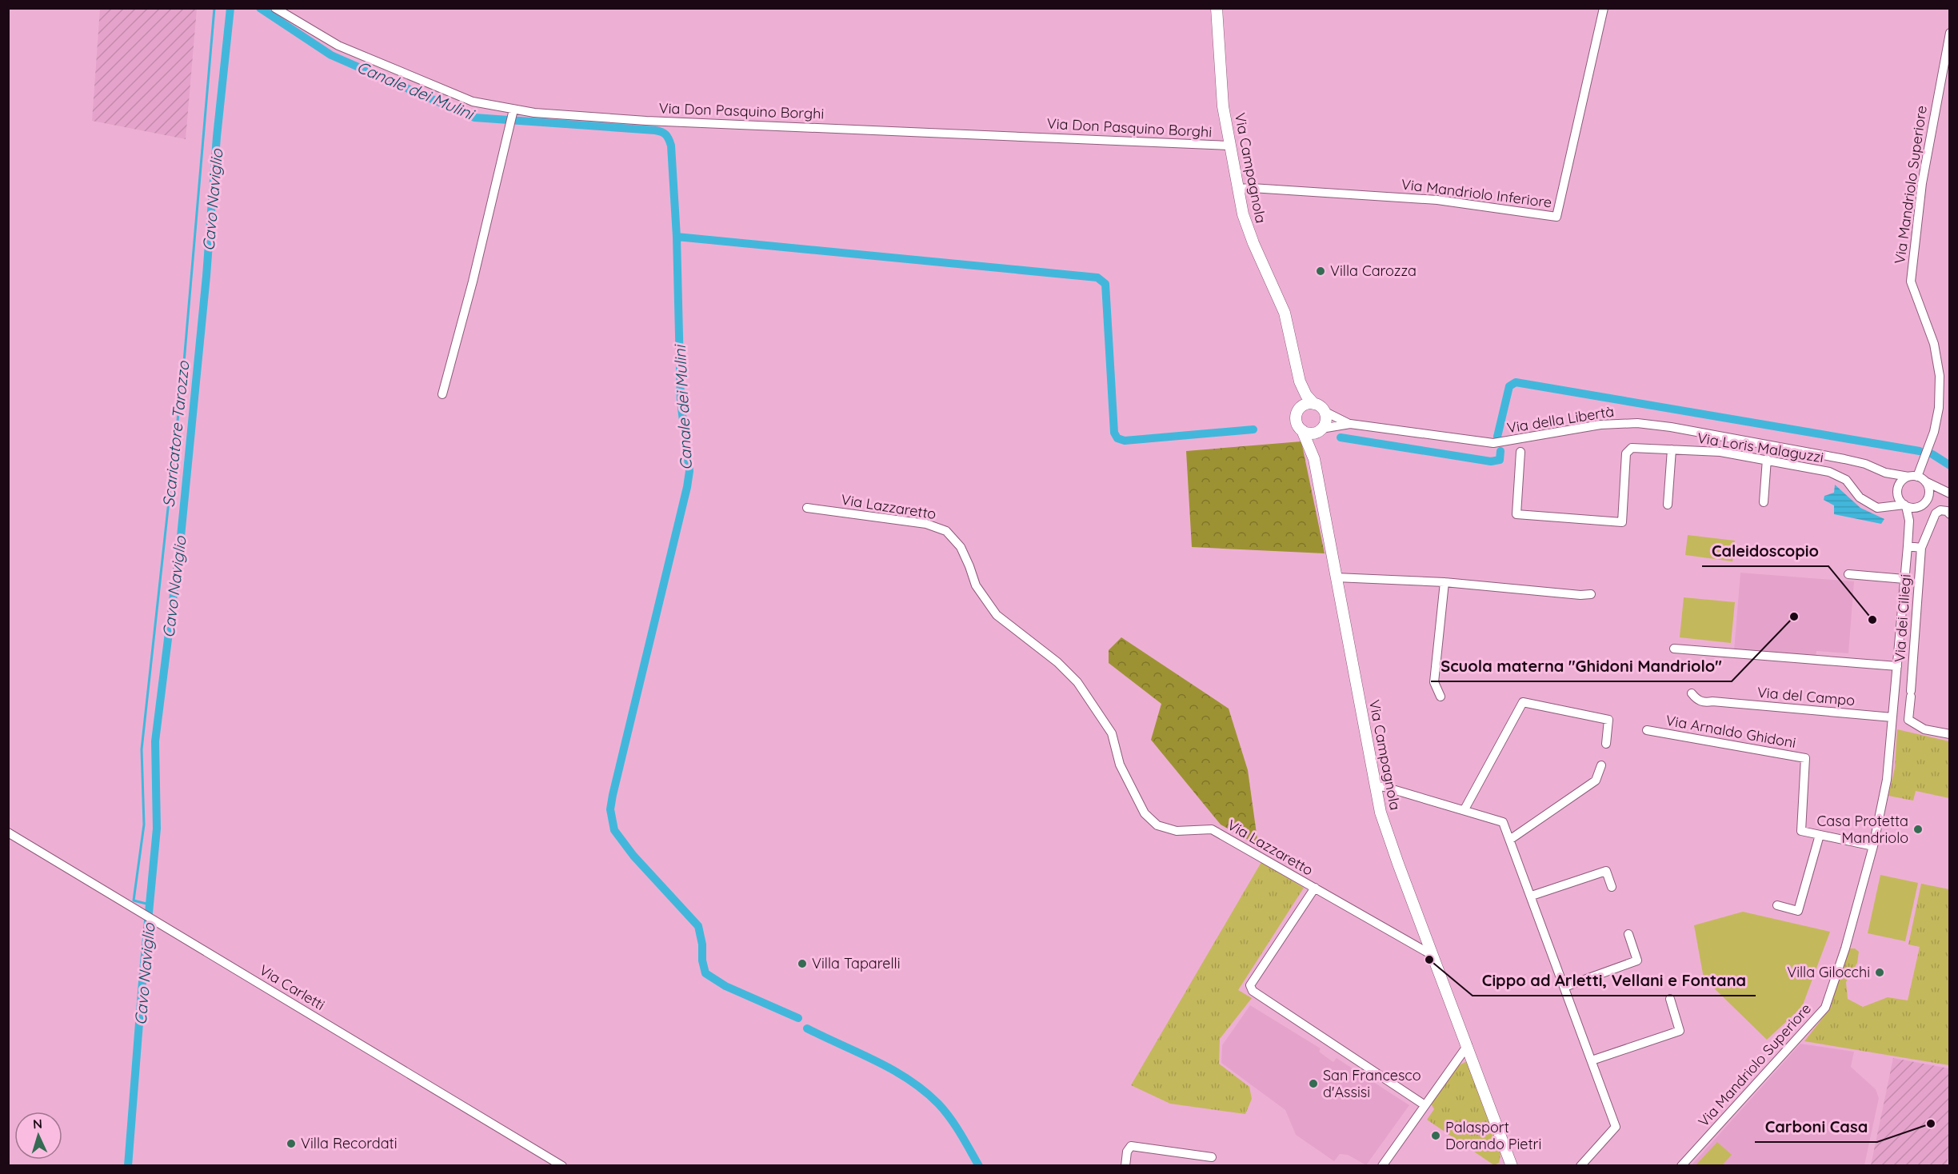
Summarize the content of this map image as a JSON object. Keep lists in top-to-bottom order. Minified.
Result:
{"streets":{"main road":["Via Campagnola"],"street":["Via Don Pasquino Borghi","Via Mandriolo Superiore","Via Mandriolo Inferiore","Via della Libertà","Via Loris Malaguzzi","Via Lazzaretto","Via dei Ciliegi","Via del Campo","Via Arnaldo Ghidoni","Via Carletti"]},"crossings":[["Via Don Pasquino Borghi","Via Campagnola"],["Via Campagnola","Via Mandriolo Inferiore"],["Via Campagnola","Via della Libertà"],["Via Campagnola","Via Lazzaretto"],["Via Mandriolo Superiore","Via della Libertà"],["Via Mandriolo Superiore","Via del Campo"],["Via Mandriolo Superiore","Via Arnaldo Ghidoni"]],"water":["Canale dei Mulini","Cavo Naviglio","Scaricatore Tarozzo"],"places":["Villa Carozza","Scuola materna \"Ghidoni Mandriolo\"","Caleidoscopio","Casa Protetta Mandriolo","Cippo ad Arletti, Vellani e Fontana","Villa Taparelli","Villa Gilocchi","San Francesco d'Assisi","Carboni Casa","Palasport Dorando Pietri","Villa Recordati"],"north":"top"}
